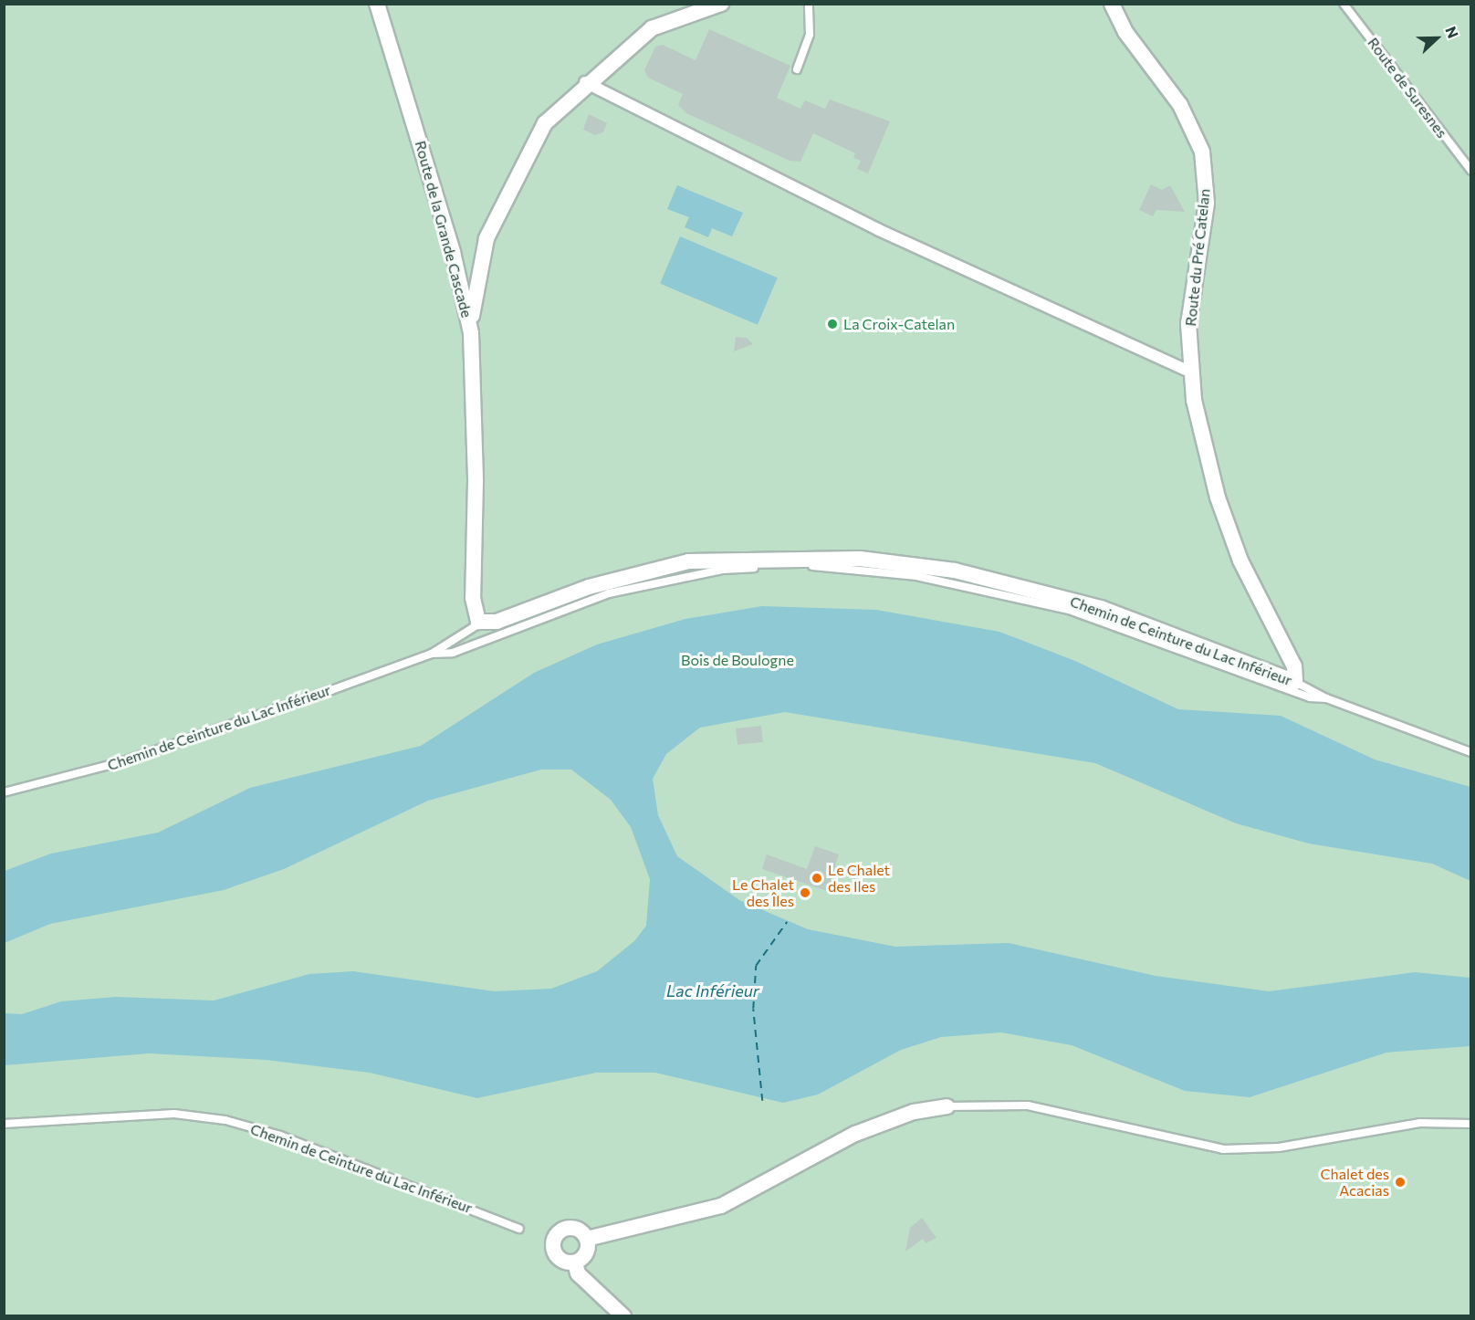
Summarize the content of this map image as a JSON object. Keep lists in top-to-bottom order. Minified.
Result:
{"streets":{"street":["Route de la Grande Cascade","Route du Pré Catelan","Chemin de Ceinture du Lac Inférieur"],"lane":["Route de Suresnes"]},"crossings":[["Route de la Grande Cascade","Chemin de Ceinture du Lac Inférieur"],["Route du Pré Catelan","Chemin de Ceinture du Lac Inférieur"]],"water":["Lac Inférieur"],"parks":["Bois de Boulogne"],"places":["La Croix-Catelan","Le Chalet des Iles","Le Chalet des Îles","Chalet des Acacias"],"north":"right"}
